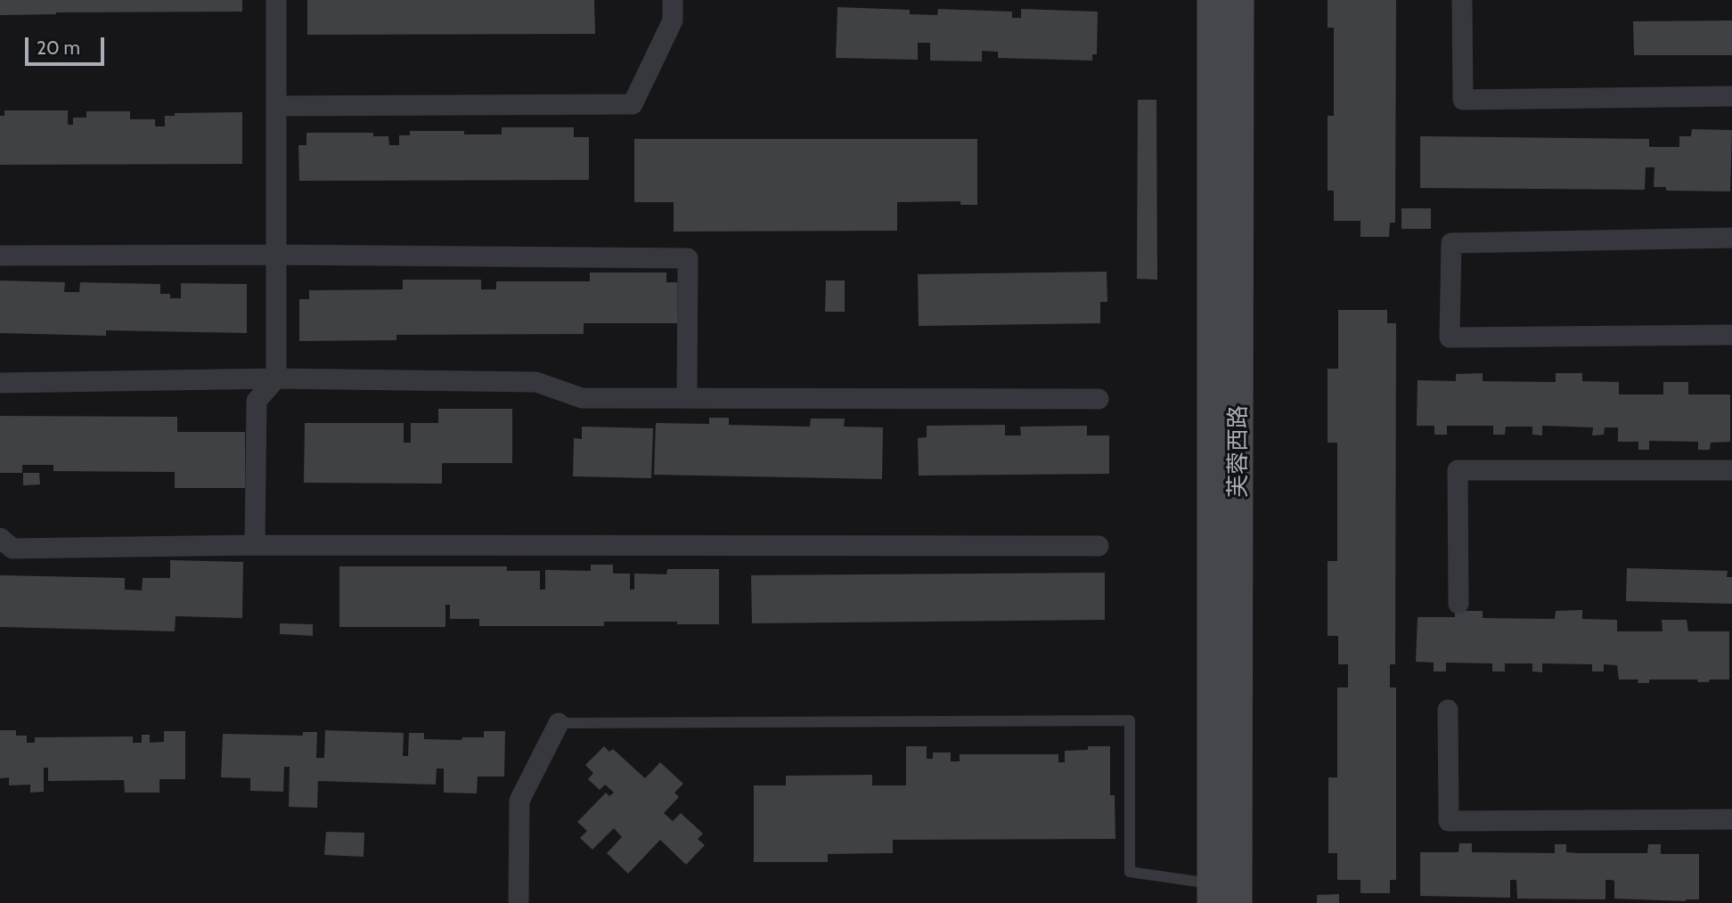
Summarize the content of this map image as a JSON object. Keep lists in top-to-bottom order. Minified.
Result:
{"streets":{"main road":["芙蓉西路"]},"scale_bar":"20 m"}
